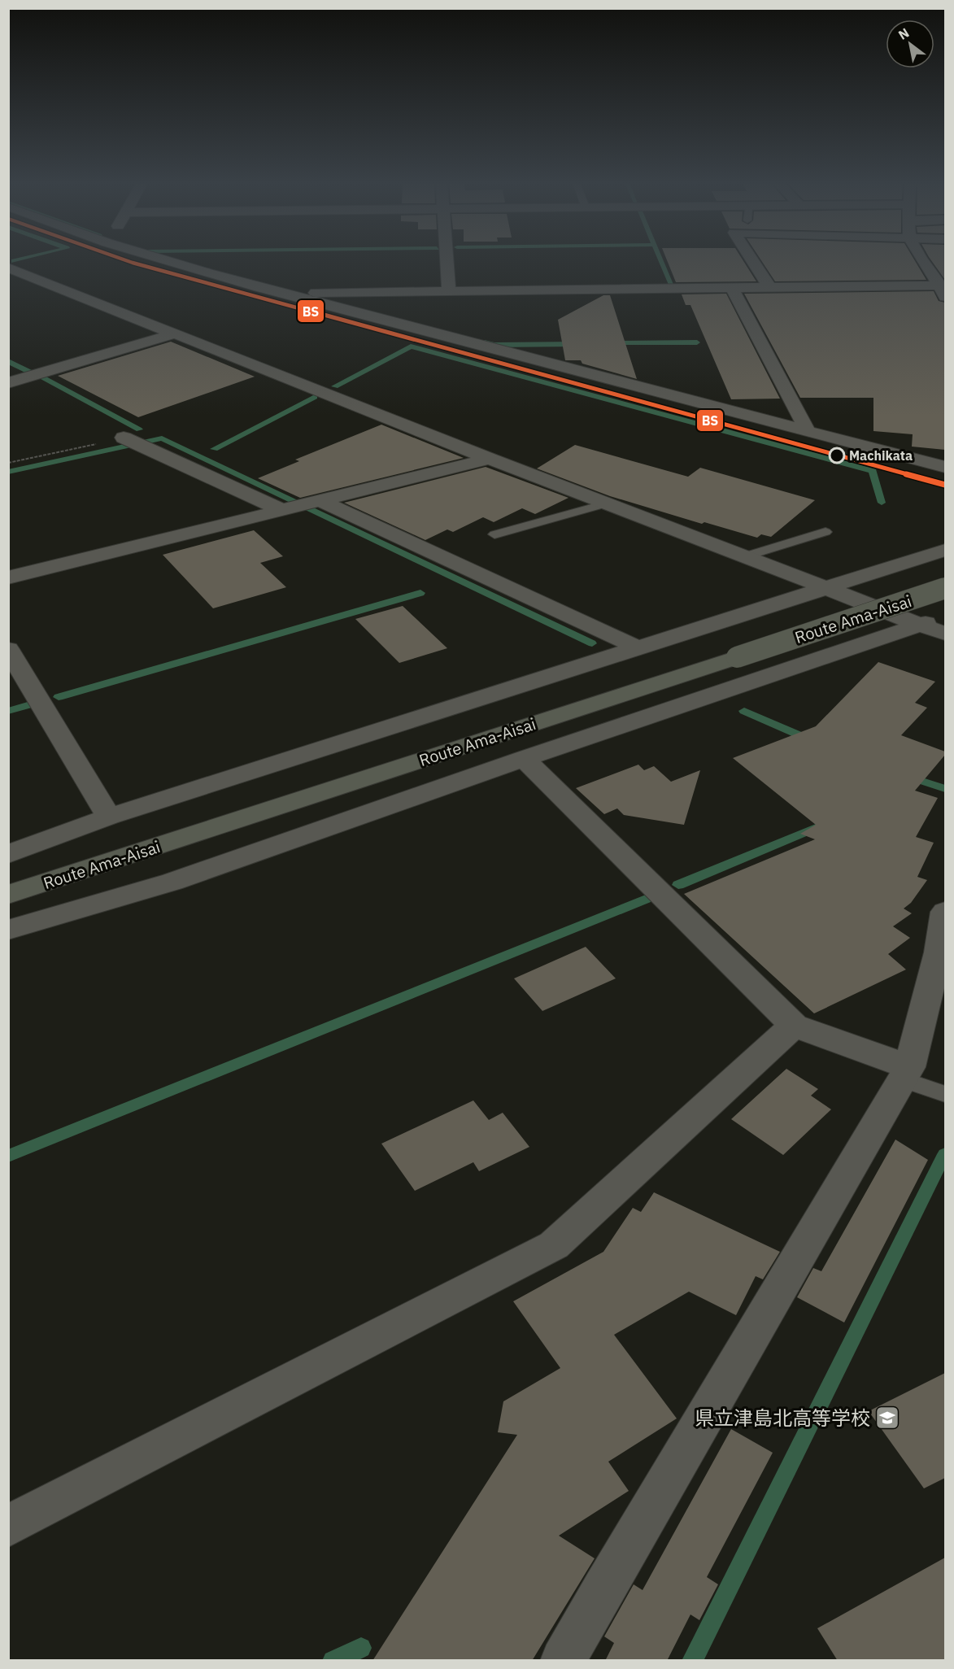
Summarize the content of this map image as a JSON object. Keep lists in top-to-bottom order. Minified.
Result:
{"streets":{"main road":["Route Ama-Aisai"]},"places":{"other":["Machikata"],"school or university":["県立津島北高等学校"]},"lines":["transit line BS"],"north":"top left"}
